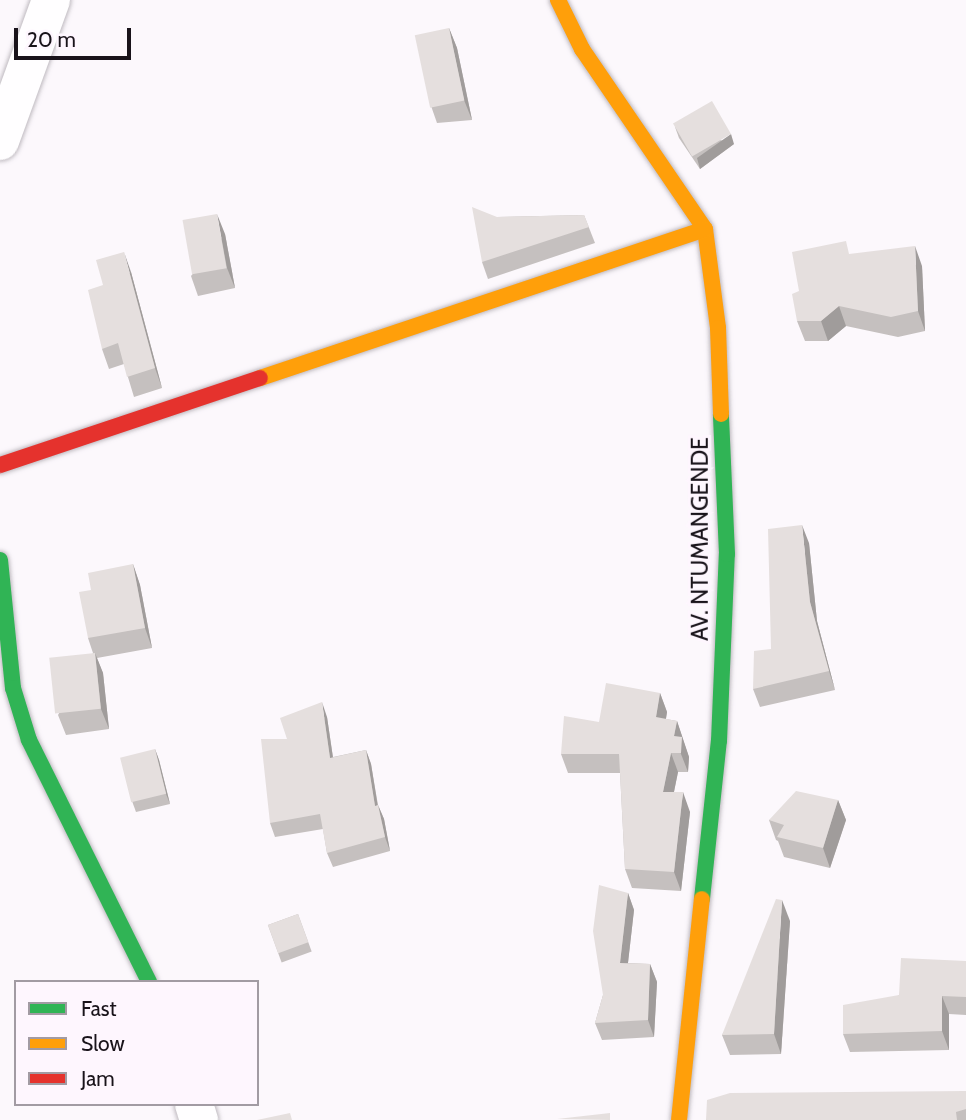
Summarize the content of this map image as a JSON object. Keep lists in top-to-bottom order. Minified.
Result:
{"streets":{"street":["AV. NTUMANGENDE"]},"legend":["Fast","Slow","Jam"],"scale_bar":"20 m"}
